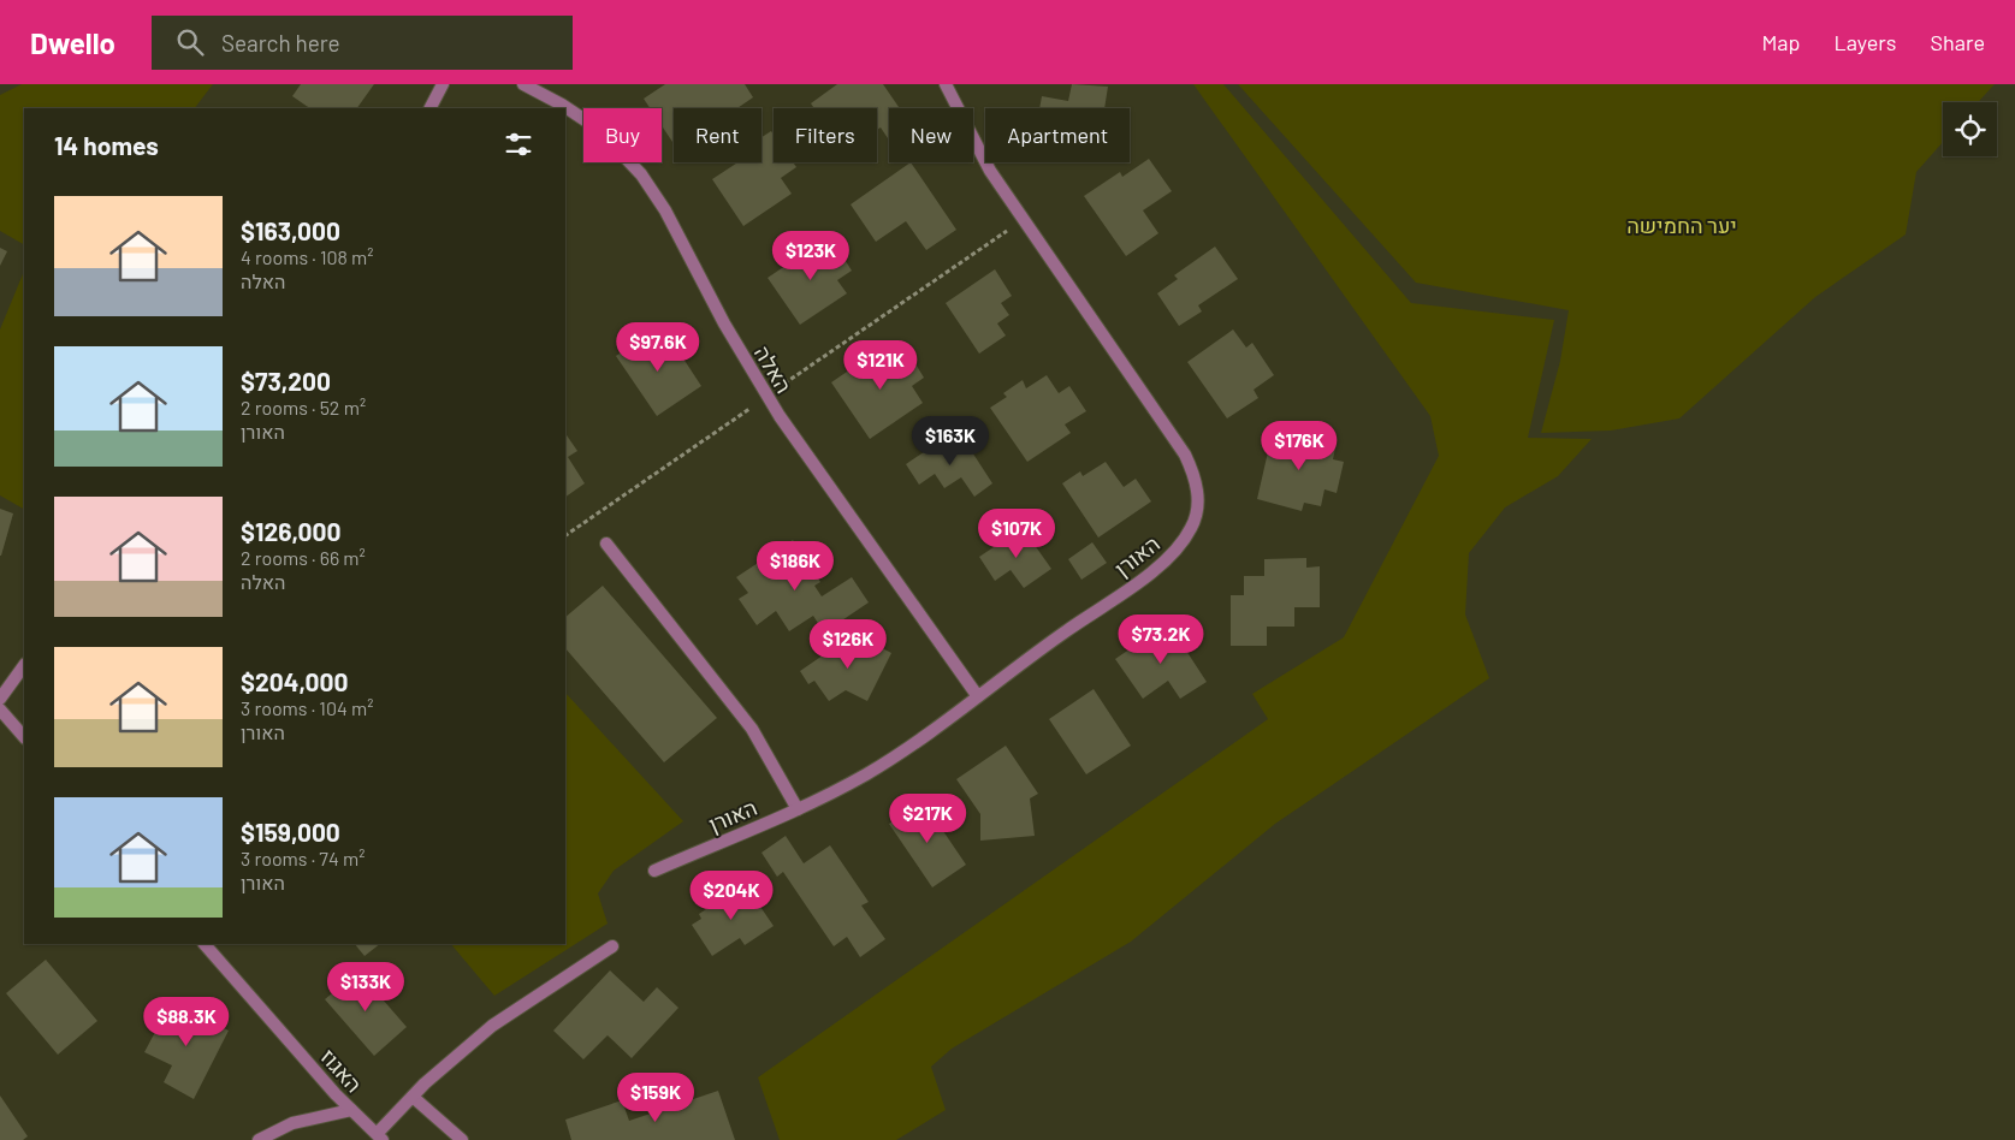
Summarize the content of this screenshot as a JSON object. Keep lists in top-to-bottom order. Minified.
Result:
{"streets":{"street":["האלה","האורן","האגוז"]},"crossings":[["האלה","האורן"]],"parks":["יער החמישה"],"page":{"header":"Dwello","search":"Search here","nav":["Map","Layers","Share"],"chip":["Buy","Rent","Filters","New","Apartment"],"heading":"14 homes","list":[{"name":"$163,000","note":"4 rooms · 108 m² · האלה"},{"name":"$73,200","note":"2 rooms · 52 m² · האורן"},{"name":"$126,000","note":"2 rooms · 66 m² · האלה"},{"name":"$204,000","note":"3 rooms · 104 m² · האורן"},{"name":"$159,000","note":"3 rooms · 74 m² · האורן"}],"price":["$123K","$97.6K","$121K","$163K","$176K","$107K","$186K","$73.2K","$126K","$217K","$204K","$133K","$88.3K","$159K"]}}
